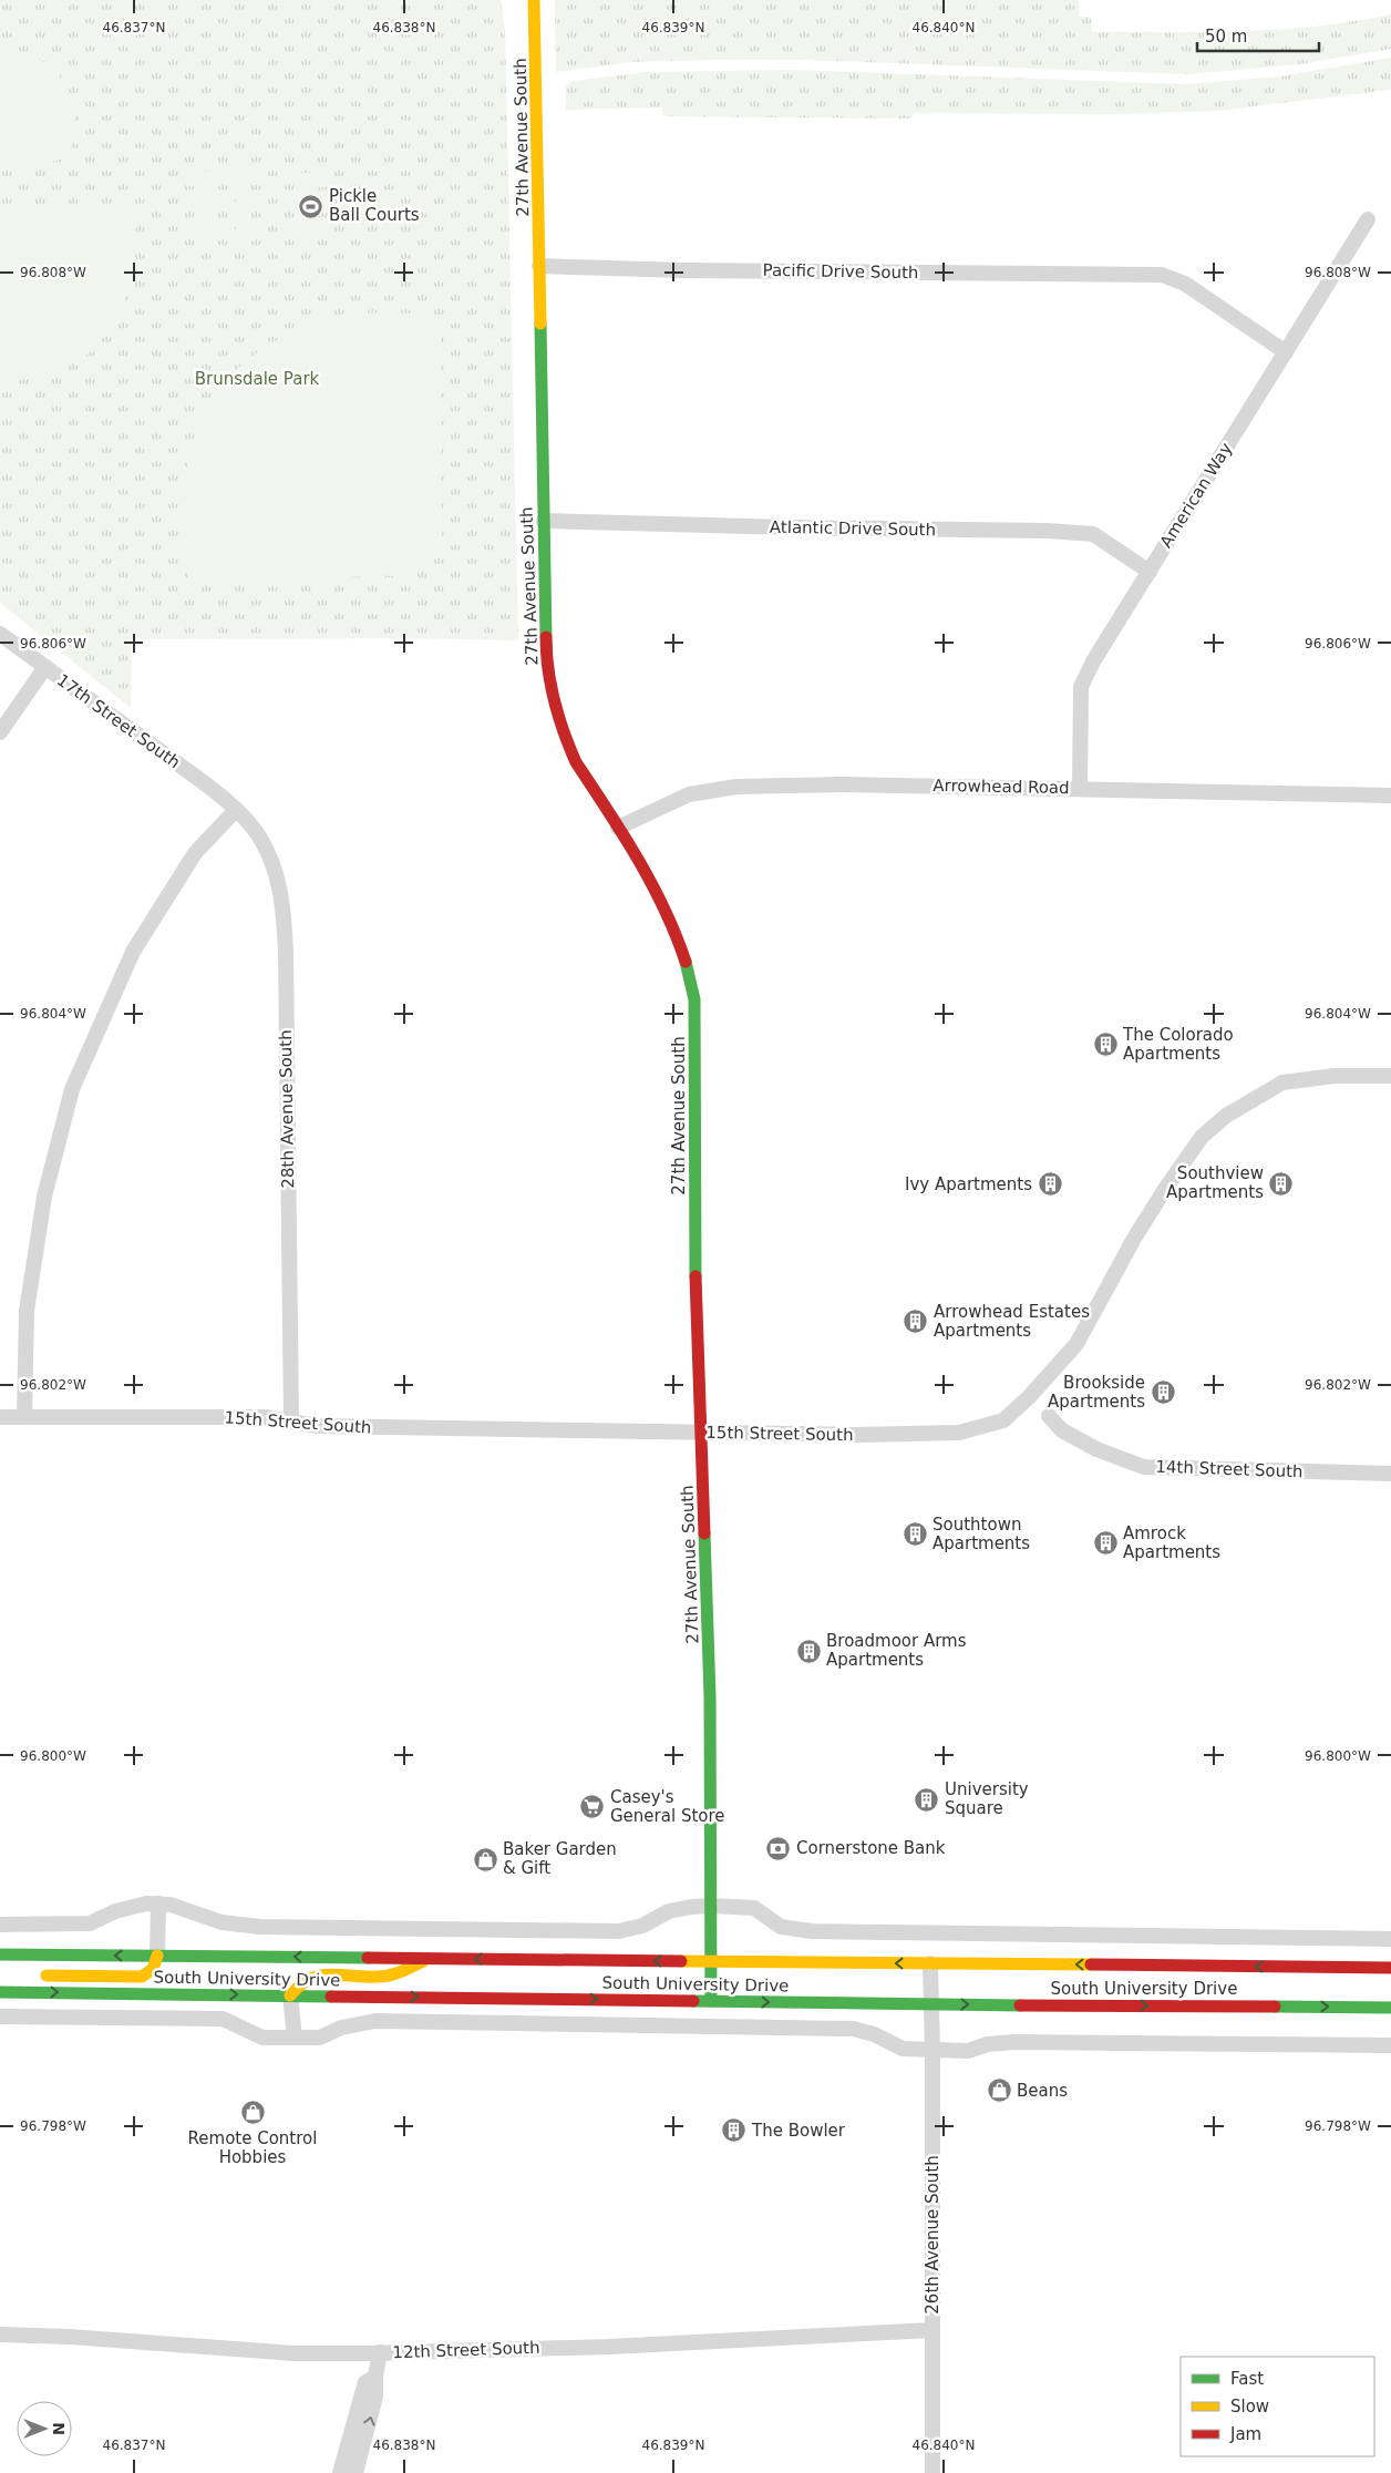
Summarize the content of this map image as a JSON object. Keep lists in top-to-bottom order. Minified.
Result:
{"streets":{"main road":["27th Avenue South","South University Drive"],"street":["Pacific Drive South","American Way","Atlantic Drive South","17th Street South","Arrowhead Road","28th Avenue South","15th Street South","14th Street South","26th Avenue South","12th Street South"]},"crossings":[["27th Avenue South","Pacific Drive South"],["27th Avenue South","Atlantic Drive South"],["27th Avenue South","Arrowhead Road"],["27th Avenue South","15th Street South"],["27th Avenue South","South University Drive"],["Pacific Drive South","American Way"],["American Way","Atlantic Drive South"],["American Way","Arrowhead Road"],["17th Street South","28th Avenue South"],["28th Avenue South","15th Street South"],["South University Drive","26th Avenue South"],["26th Avenue South","12th Street South"]],"parks":["Brunsdale Park"],"places":{"sports":["Pickle Ball Courts"],"building":["The Colorado Apartments","Southview Apartments","Ivy Apartments","Arrowhead Estates Apartments","Brookside Apartments","Southtown Apartments","Amrock Apartments","Broadmoor Arms Apartments","University Square","The Bowler"],"supermarket":["Casey's General Store"],"bank":["Cornerstone Bank"],"shop":["Baker Garden & Gift","Beans","Remote Control Hobbies"]},"legend":["Fast","Slow","Jam"],"scale_bar":"50 m","north":"right","coordinates":["46.837°N","46.838°N","46.839°N","46.840°N","96.808°W","96.806°W","96.804°W","96.802°W","96.800°W","96.798°W"]}
